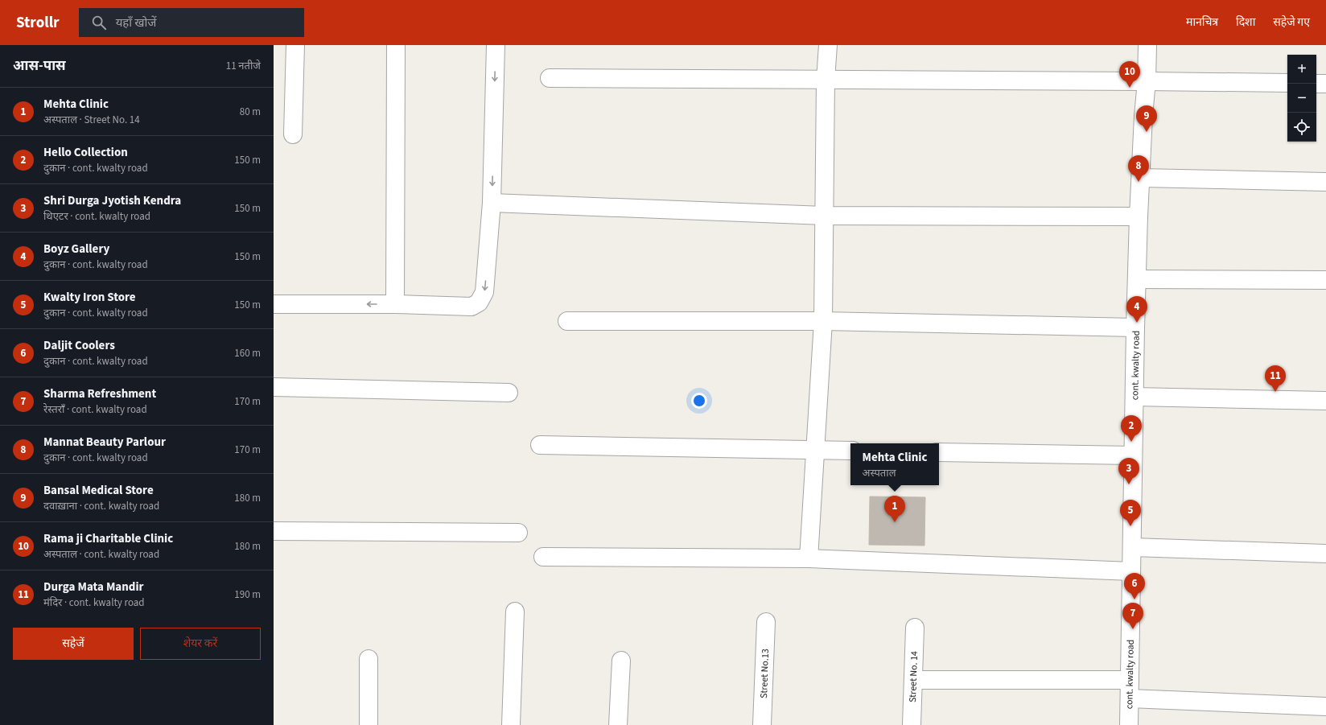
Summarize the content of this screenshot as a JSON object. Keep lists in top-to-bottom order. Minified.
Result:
{"streets":{"street":["cont. kwalty road","Street No.13","Street No. 14"]},"page":{"header":"Strollr","search":"यहाँ खोजें","nav":["मानचित्र","दिशा","सहेजे गए"],"heading":["आस-पास","11 नतीजे"],"map_buttons":["+","−"],"pins":["10","9","8","4","11","2","3","1","5","6","7"],"list":[{"mark":"1","name":"Mehta Clinic","note":"अस्पताल · Street No. 14","value":"80 m"},{"mark":"2","name":"Hello Collection","note":"दुकान · cont. kwalty road","value":"150 m"},{"mark":"3","name":"Shri Durga Jyotish Kendra","note":"थिएटर · cont. kwalty road","value":"150 m"},{"mark":"4","name":"Boyz Gallery","note":"दुकान · cont. kwalty road","value":"150 m"},{"mark":"5","name":"Kwalty Iron Store","note":"दुकान · cont. kwalty road","value":"150 m"},{"mark":"6","name":"Daljit Coolers","note":"दुकान · cont. kwalty road","value":"160 m"},{"mark":"7","name":"Sharma Refreshment","note":"रेस्तराँ · cont. kwalty road","value":"170 m"},{"mark":"8","name":"Mannat Beauty Parlour","note":"दुकान · cont. kwalty road","value":"170 m"},{"mark":"9","name":"Bansal Medical Store","note":"दवाख़ाना · cont. kwalty road","value":"180 m"},{"mark":"10","name":"Rama ji Charitable Clinic","note":"अस्पताल · cont. kwalty road","value":"180 m"},{"mark":"11","name":"Durga Mata Mandir","note":"मंदिर · cont. kwalty road","value":"190 m"}],"popup":["Mehta Clinic","अस्पताल"],"buttons":["सहेजें","शेयर करें"]}}
